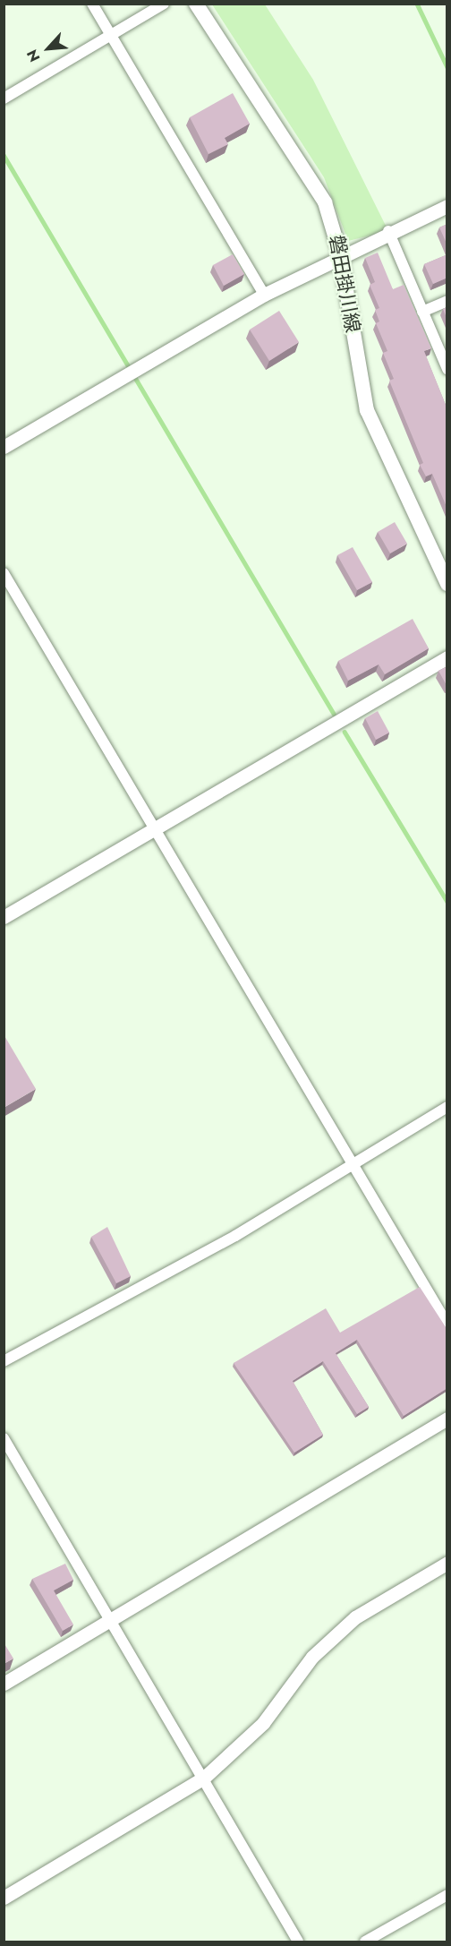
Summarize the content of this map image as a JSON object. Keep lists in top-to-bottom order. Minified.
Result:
{"streets":{"main road":["磐田掛川線"]},"north":"bottom left"}
